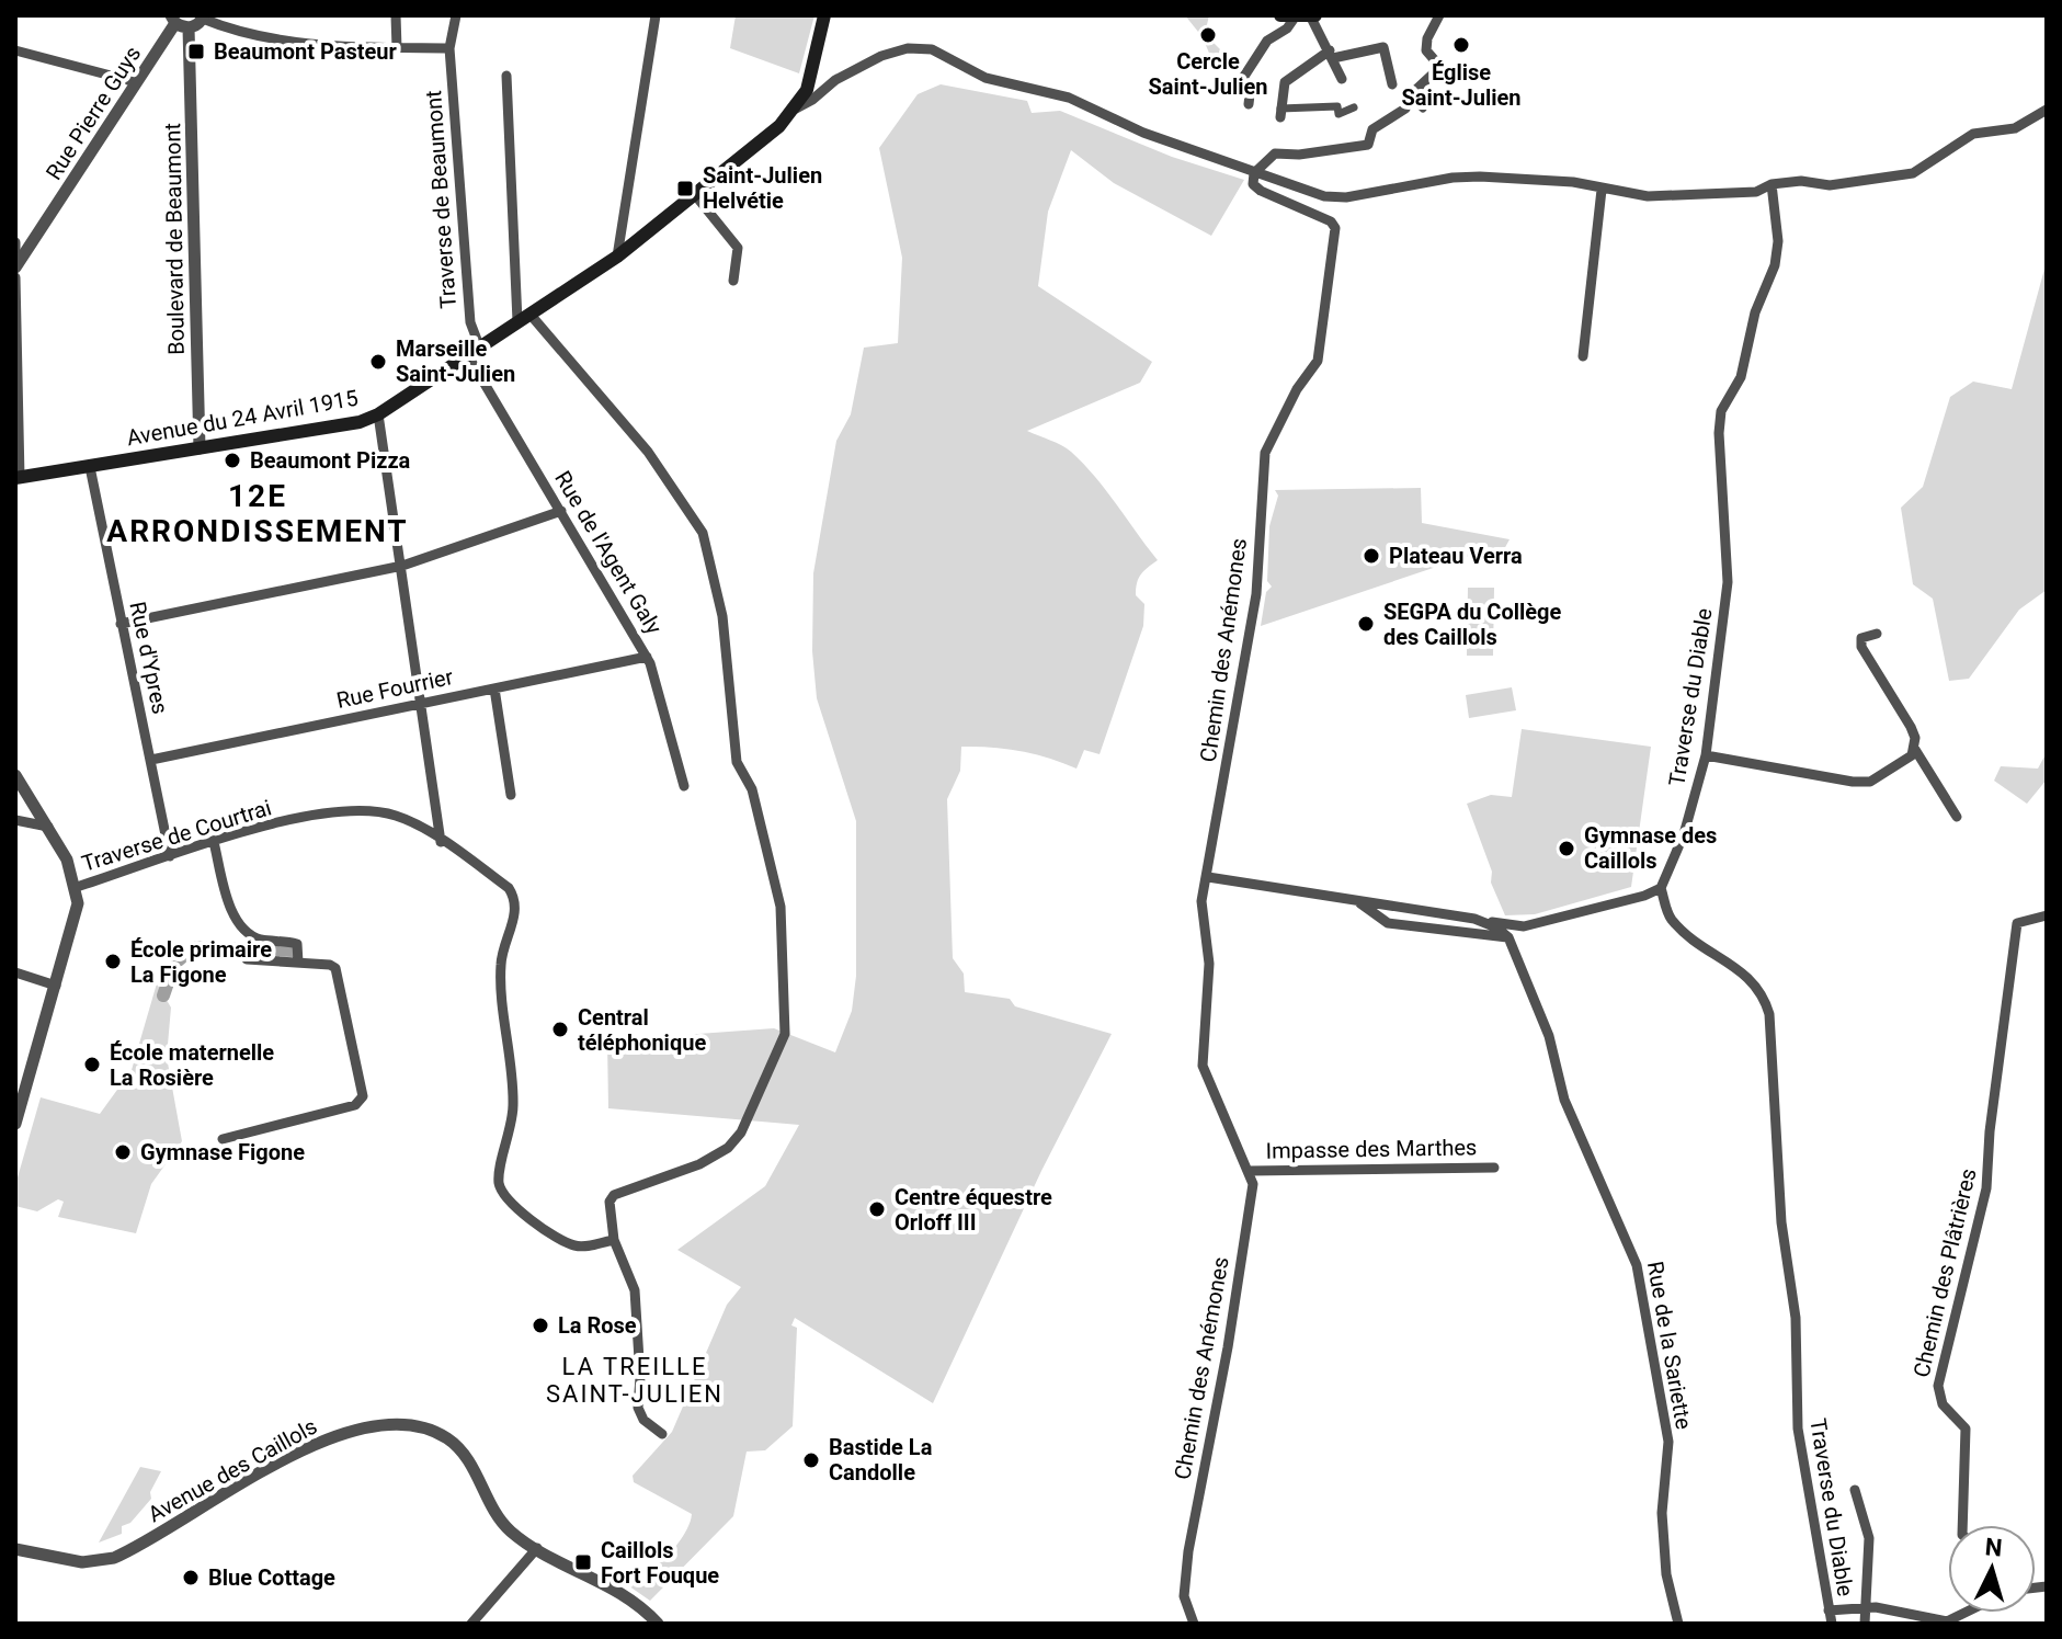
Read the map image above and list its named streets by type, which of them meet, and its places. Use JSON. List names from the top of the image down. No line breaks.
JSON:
{"streets":{"main road":["Avenue du 24 Avril 1915"],"street":["Rue Pierre Guys","Traverse de Beaumont","Boulevard de Beaumont","Rue de l'Agent Galy","Chemin des Anémones","Rue d'Ypres","Rue Fourrier","Traverse du Diable","Traverse de Courtrai","Impasse des Marthes","Chemin des Plâtrières","Rue de la Sariette","Avenue des Caillols"]},"crossings":[["Rue Pierre Guys","Boulevard de Beaumont"],["Traverse de Beaumont","Avenue du 24 Avril 1915"],["Traverse de Beaumont","Rue de l'Agent Galy"],["Boulevard de Beaumont","Avenue du 24 Avril 1915"],["Avenue du 24 Avril 1915","Rue de l'Agent Galy"],["Avenue du 24 Avril 1915","Chemin des Anémones"],["Avenue du 24 Avril 1915","Rue d'Ypres"],["Rue de l'Agent Galy","Rue Fourrier"],["Chemin des Anémones","Impasse des Marthes"],["Rue d'Ypres","Rue Fourrier"],["Rue d'Ypres","Traverse de Courtrai"]],"districts":["12E ARRONDISSEMENT","LA TREILLE SAINT-JULIEN"],"places":{"other":["Cercle Saint-Julien","Église Saint-Julien","Marseille Saint-Julien","Beaumont Pizza","Plateau Verra","SEGPA du Collège des Caillols","Gymnase des Caillols","École primaire La Figone","Central téléphonique","École maternelle La Rosière","Gymnase Figone","Centre équestre Orloff III","La Rose","Bastide La Candolle","Blue Cottage"],"transit":["Beaumont Pasteur","Saint-Julien Helvétie","Caillols Fort Fouque"]},"north":"top"}
